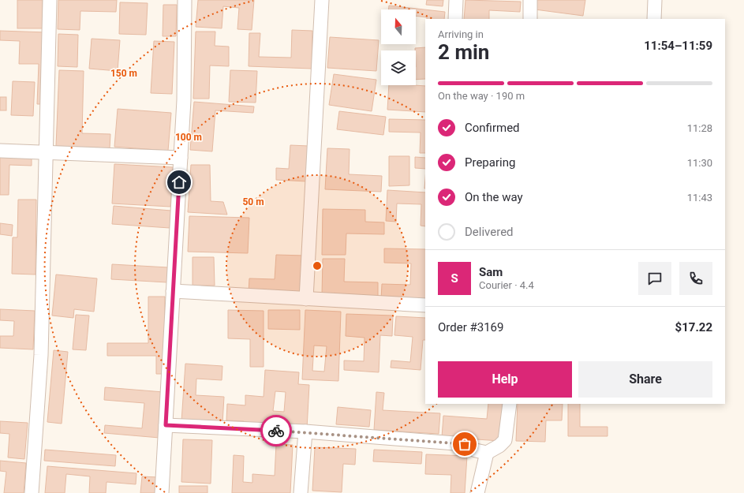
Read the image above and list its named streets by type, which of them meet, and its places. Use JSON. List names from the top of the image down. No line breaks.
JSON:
{"north":"top","page":{"heading":["2 min","Arriving in","11:54–11:59"],"panel":["Sam","Courier · 4.4","Order #3169","$17.22"],"bar":"On the way · 190 m","list":[["Confirmed","11:28"],["Preparing","11:30"],["On the way","11:43"],"Delivered"],"round":"S","buttons":["Help","Share"]},"rings":["150 m","100 m","50 m"]}
